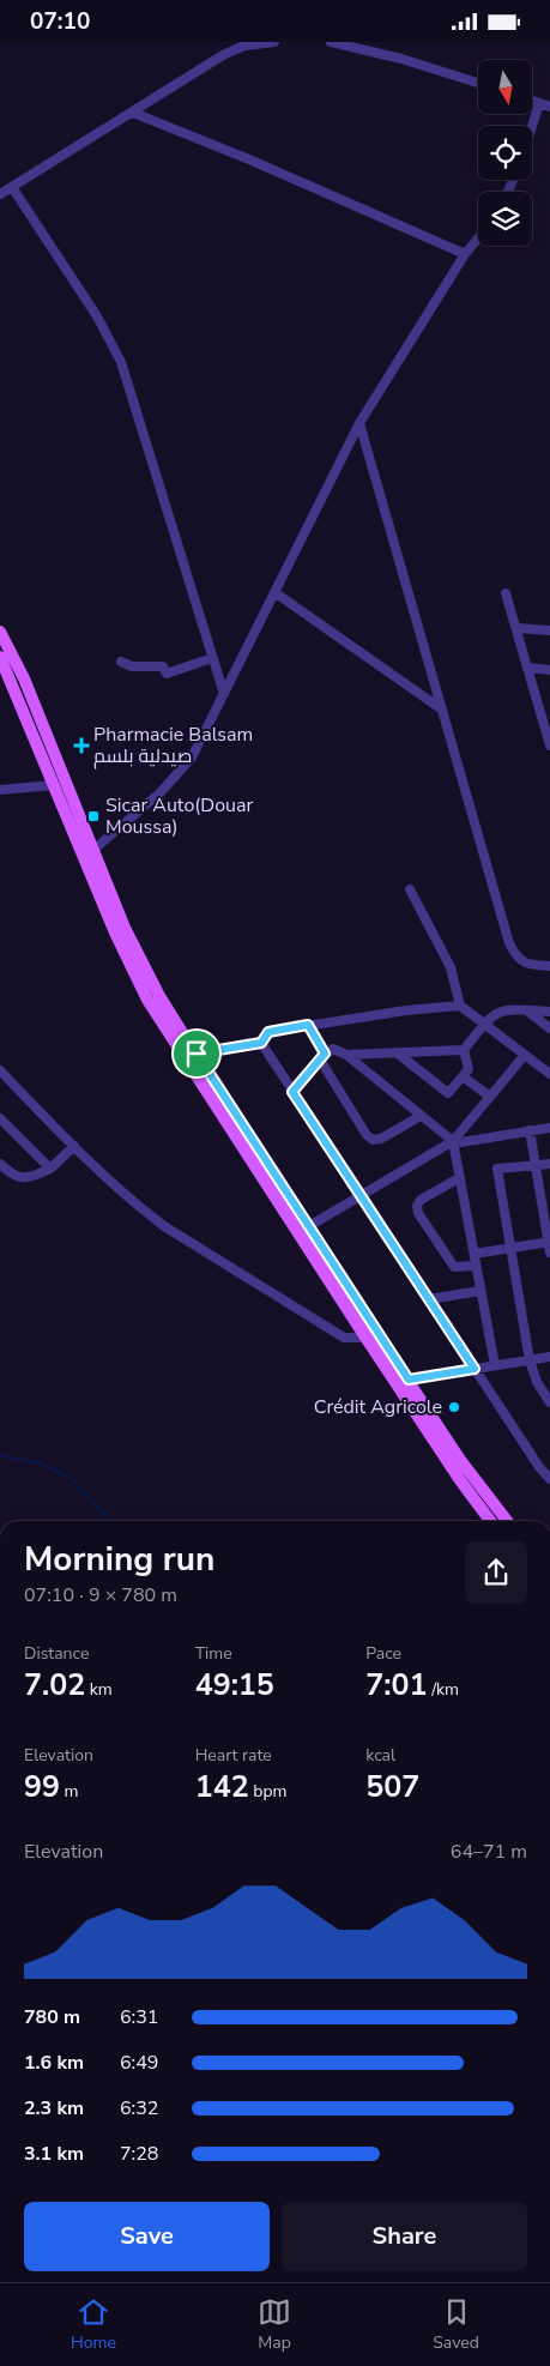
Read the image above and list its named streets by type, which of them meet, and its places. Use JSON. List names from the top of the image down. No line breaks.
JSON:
{"places":{"health":["Pharmacie Balsam صيدلية بلسم"],"transit":["Sicar Auto(Douar Moussa)"],"other":["Crédit Agricole"]},"north":"bottom","page":{"status":"07:10","heading":["Morning run","07:10 · 9 × 780 m"],"stats":[["Distance","7.02 km"],["Time","49:15"],["Pace","7:01 /km"],["Elevation","99 m"],["Heart rate","142 bpm"],["kcal","507"]],"chart":["Elevation","64–71 m"],"list":[{"name":"780 m","note":"6:31"},{"name":"1.6 km","note":"6:49"},{"name":"2.3 km","note":"6:32"},{"name":"3.1 km","note":"7:28"}],"buttons":["Save","Share"],"tabs":["Home","Map","Saved"]}}
